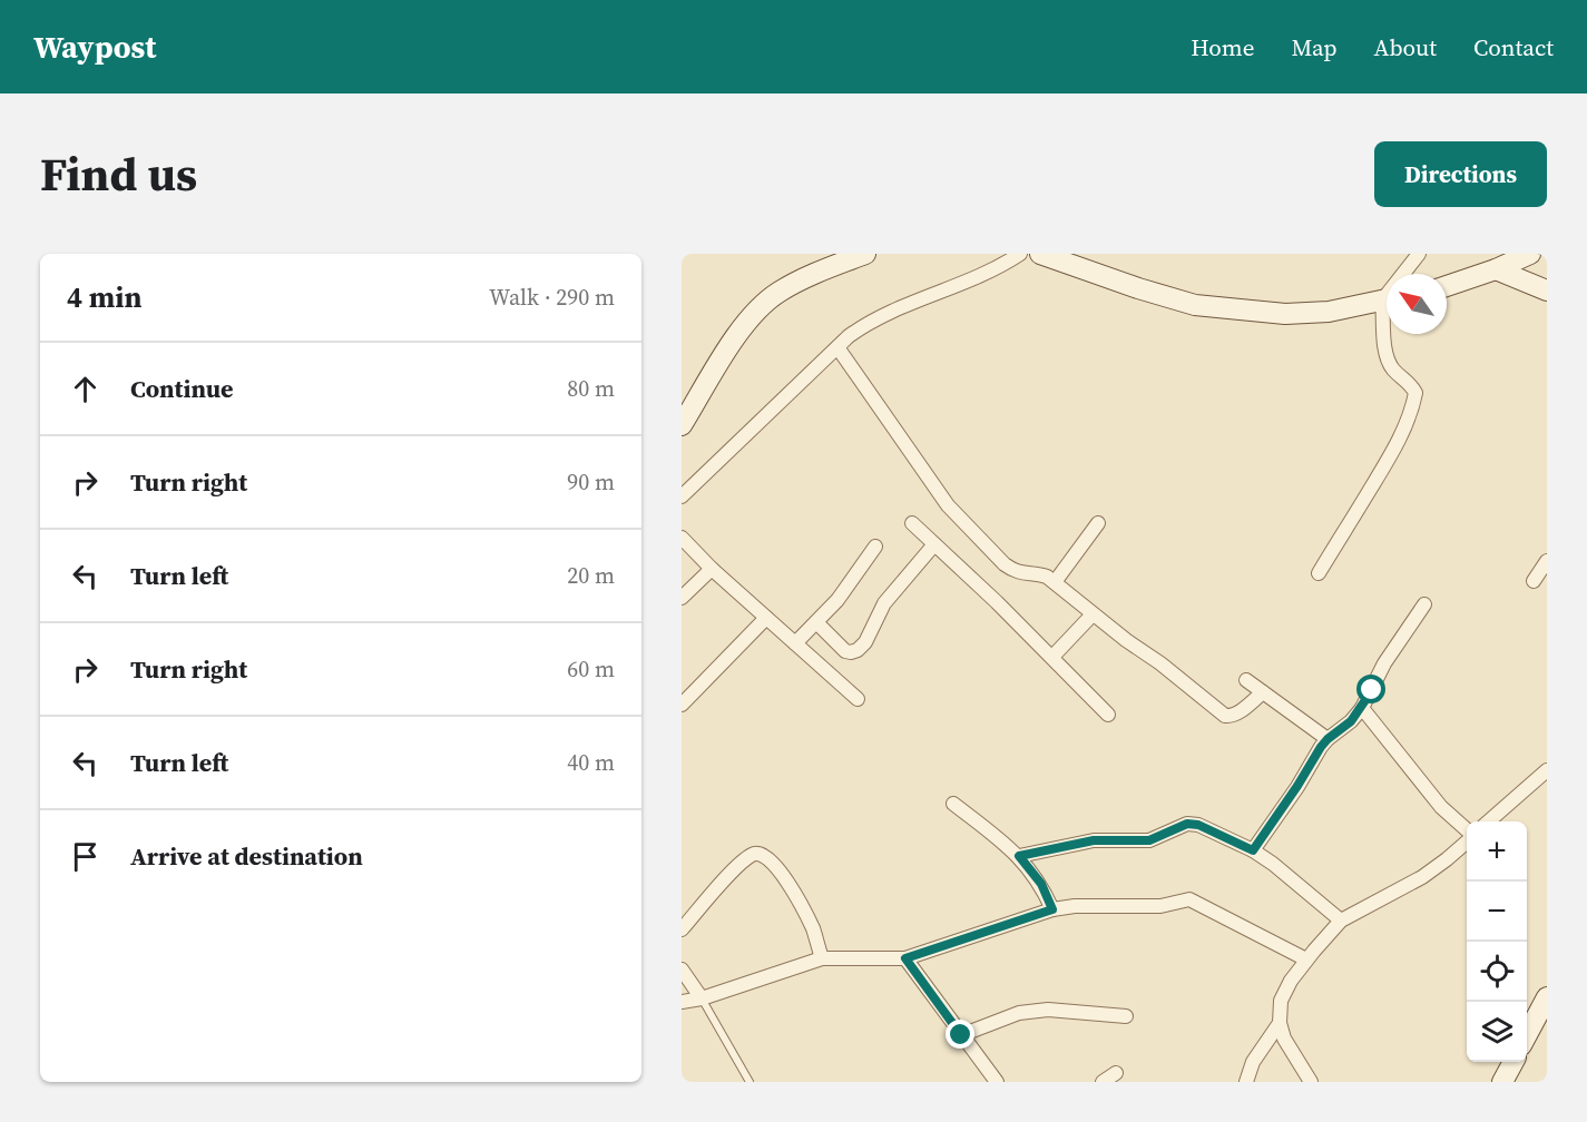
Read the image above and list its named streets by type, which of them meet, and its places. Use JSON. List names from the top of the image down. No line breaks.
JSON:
{"north":"top left","page":{"header":"Waypost","nav":["Home","Map","About","Contact"],"title":"Find us","buttons":"Directions","heading":["4 min","Walk · 290 m"],"list":[["Continue","80 m"],["Turn right","90 m"],["Turn left","20 m"],["Turn right","60 m"],["Turn left","40 m"],"Arrive at destination"],"map_buttons":["+","−"]}}
